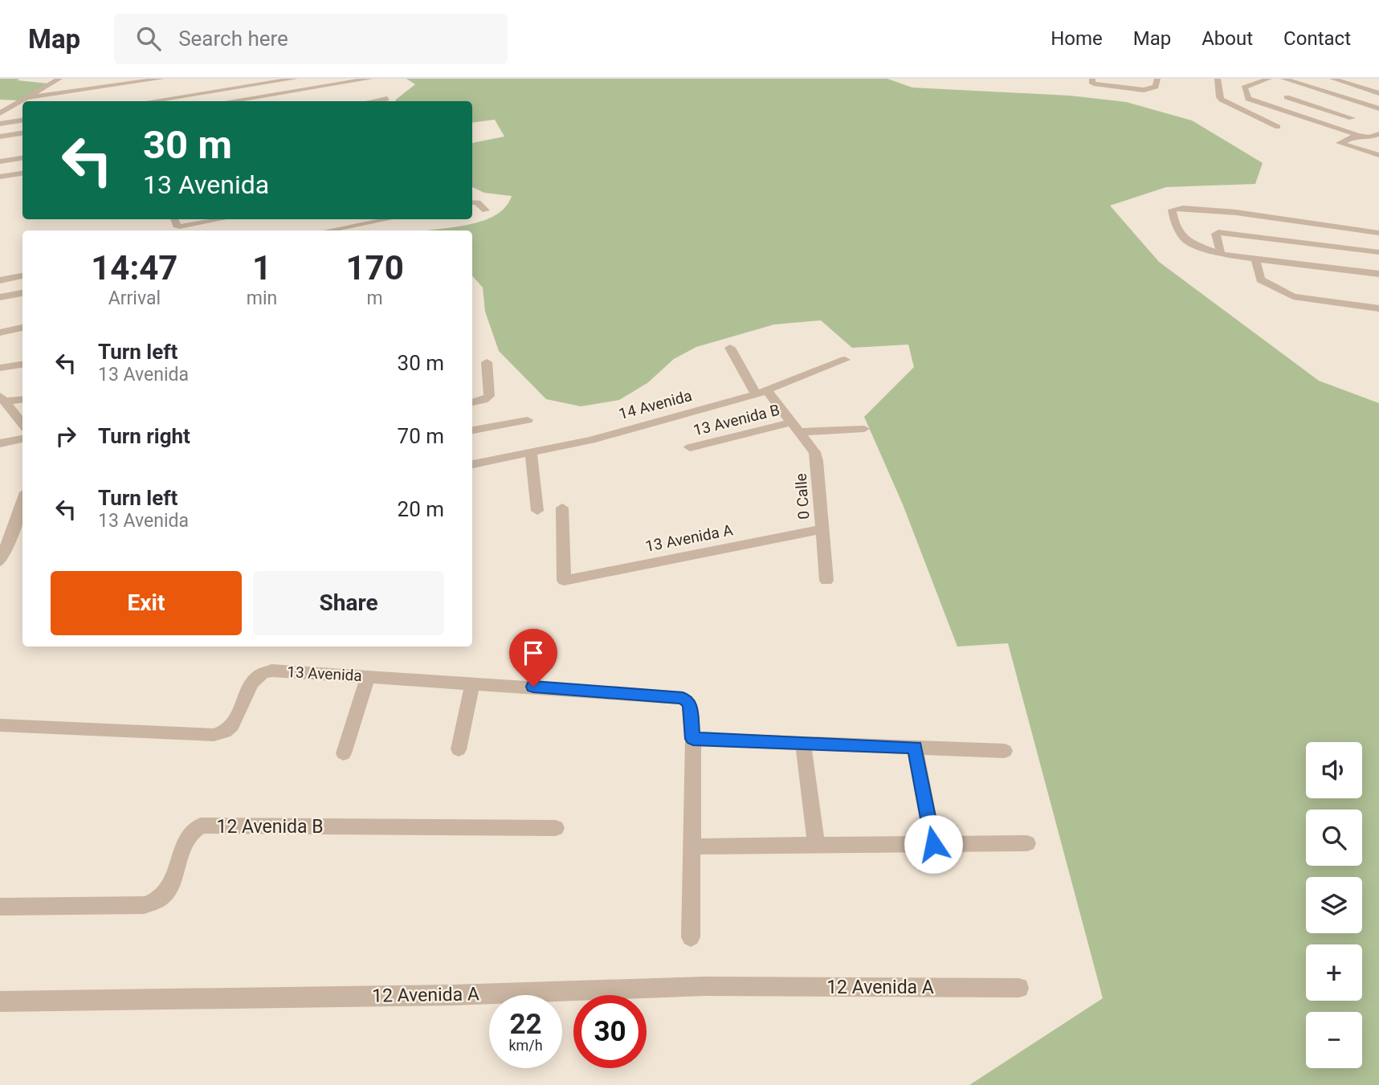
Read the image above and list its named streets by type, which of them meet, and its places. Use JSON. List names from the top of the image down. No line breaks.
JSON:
{"streets":{"street":["14 Avenida","13 Avenida B","0 Calle","13 Avenida A","13 Avenida","12 Avenida B","12 Avenida A"]},"crossings":[["14 Avenida","0 Calle"],["13 Avenida B","0 Calle"],["0 Calle","13 Avenida A"]],"page":{"header":"Map","search":"Search here","nav":["Home","Map","About","Contact"],"turn":["30 m","13 Avenida"],"eta":["14:47","Arrival","1","min","170","m"],"list":[{"name":"Turn left","note":"13 Avenida","value":"30 m"},{"name":"Turn right","value":"70 m"},{"name":"Turn left","note":"13 Avenida","value":"20 m"}],"buttons":["Exit","Share"],"map_buttons":["+","−"],"speed":"22 km/h","limit":"30"}}
